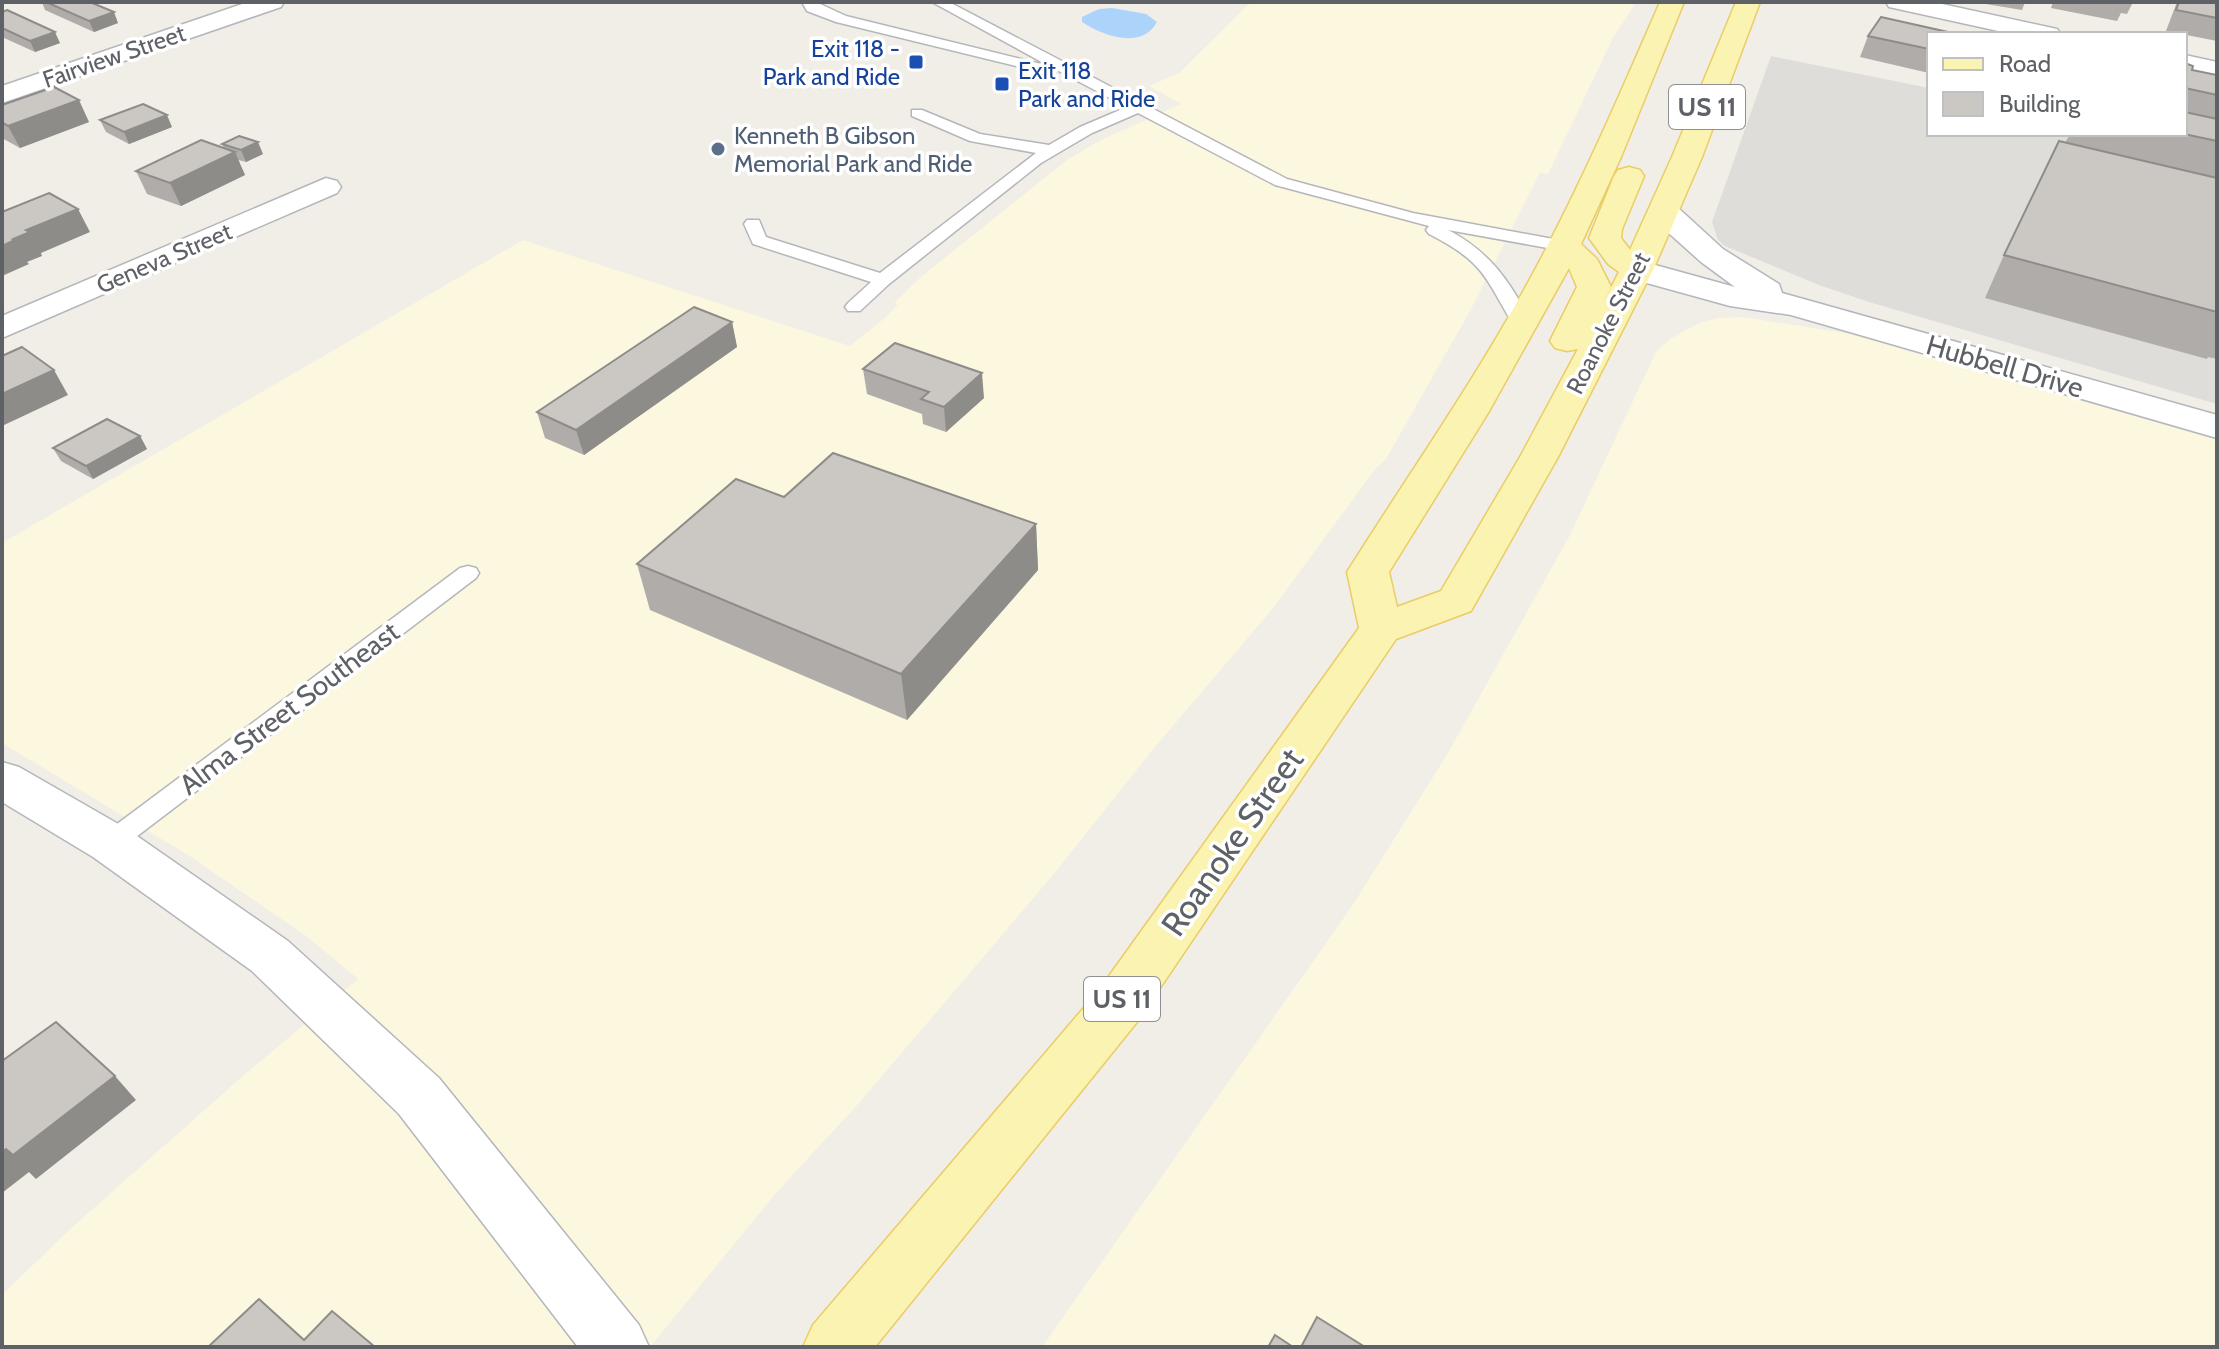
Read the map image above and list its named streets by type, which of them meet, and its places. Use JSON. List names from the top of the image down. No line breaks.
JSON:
{"streets":{"main road":["US 11","Roanoke Street"],"street":["Fairview Street","Geneva Street","Hubbell Drive"],"lane":["Alma Street Southeast"]},"crossings":[["US 11","Roanoke Street"],["Roanoke Street","Hubbell Drive"]],"places":{"transit":["Exit 118 - Park and Ride","Exit 118 Park and Ride"],"other":["Kenneth B Gibson Memorial Park and Ride"]},"legend":["Road","Building"]}
